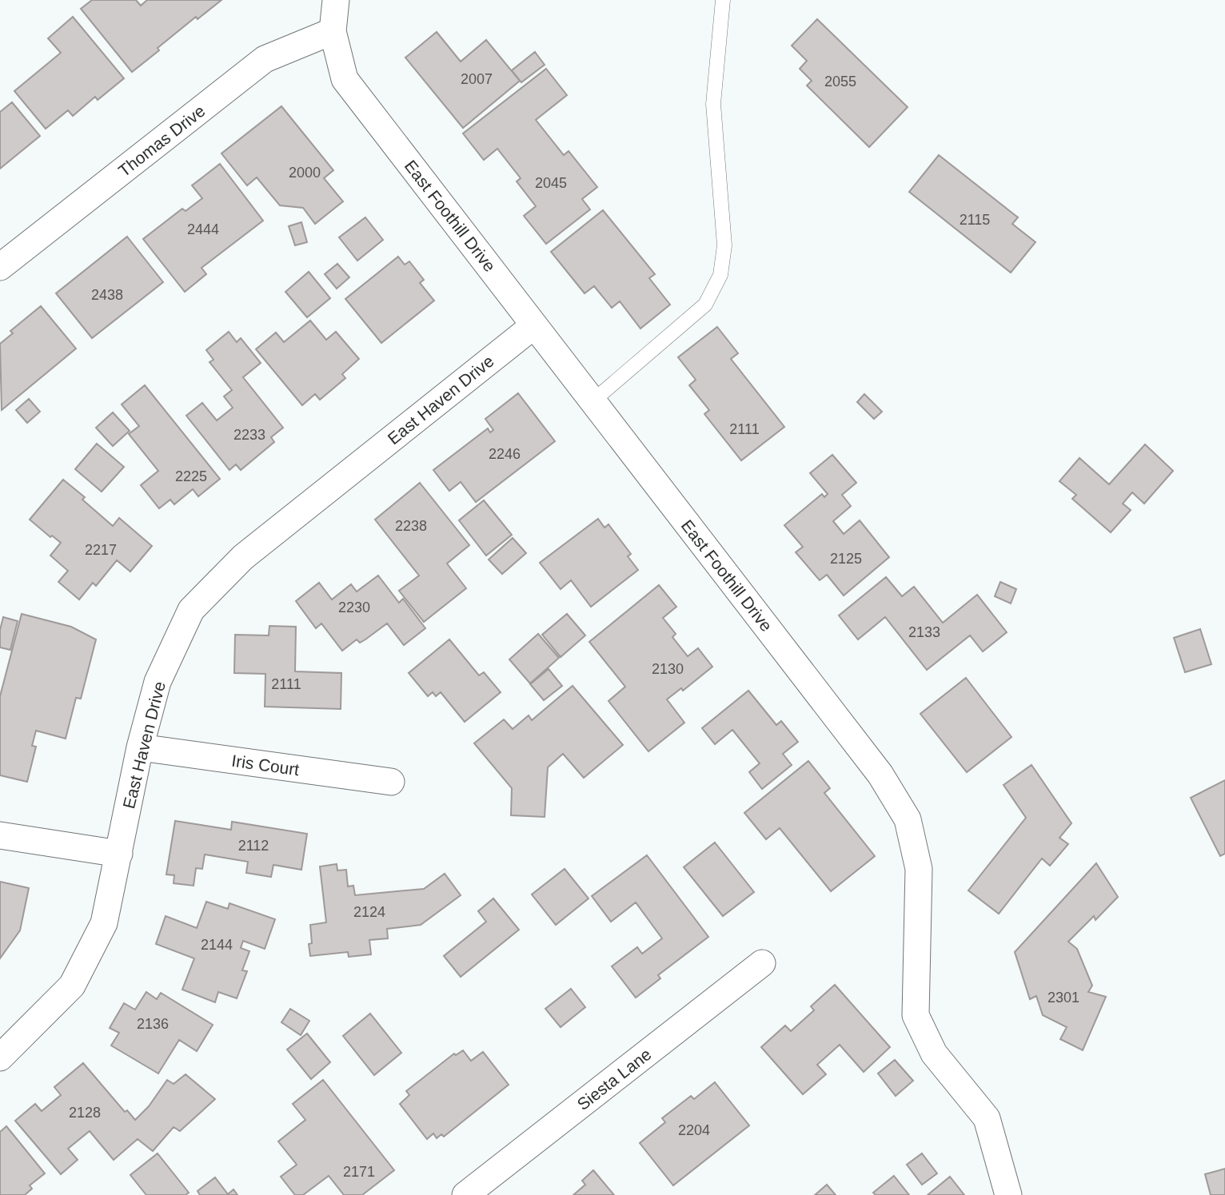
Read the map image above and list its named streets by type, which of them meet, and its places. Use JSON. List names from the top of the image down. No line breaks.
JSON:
{"streets":{"street":["Thomas Drive","East Foothill Drive","East Haven Drive","Iris Court","Siesta Lane"]},"crossings":[["Thomas Drive","East Foothill Drive"],["East Foothill Drive","East Haven Drive"],["East Haven Drive","Iris Court"]],"house_numbers":["2007","2055","2000","2045","2115","2444","2438","2111","2233","2246","2225","2238","2217","2125","2230","2133","2130","2111","2112","2124","2144","2301","2136","2128","2204","2171"]}
